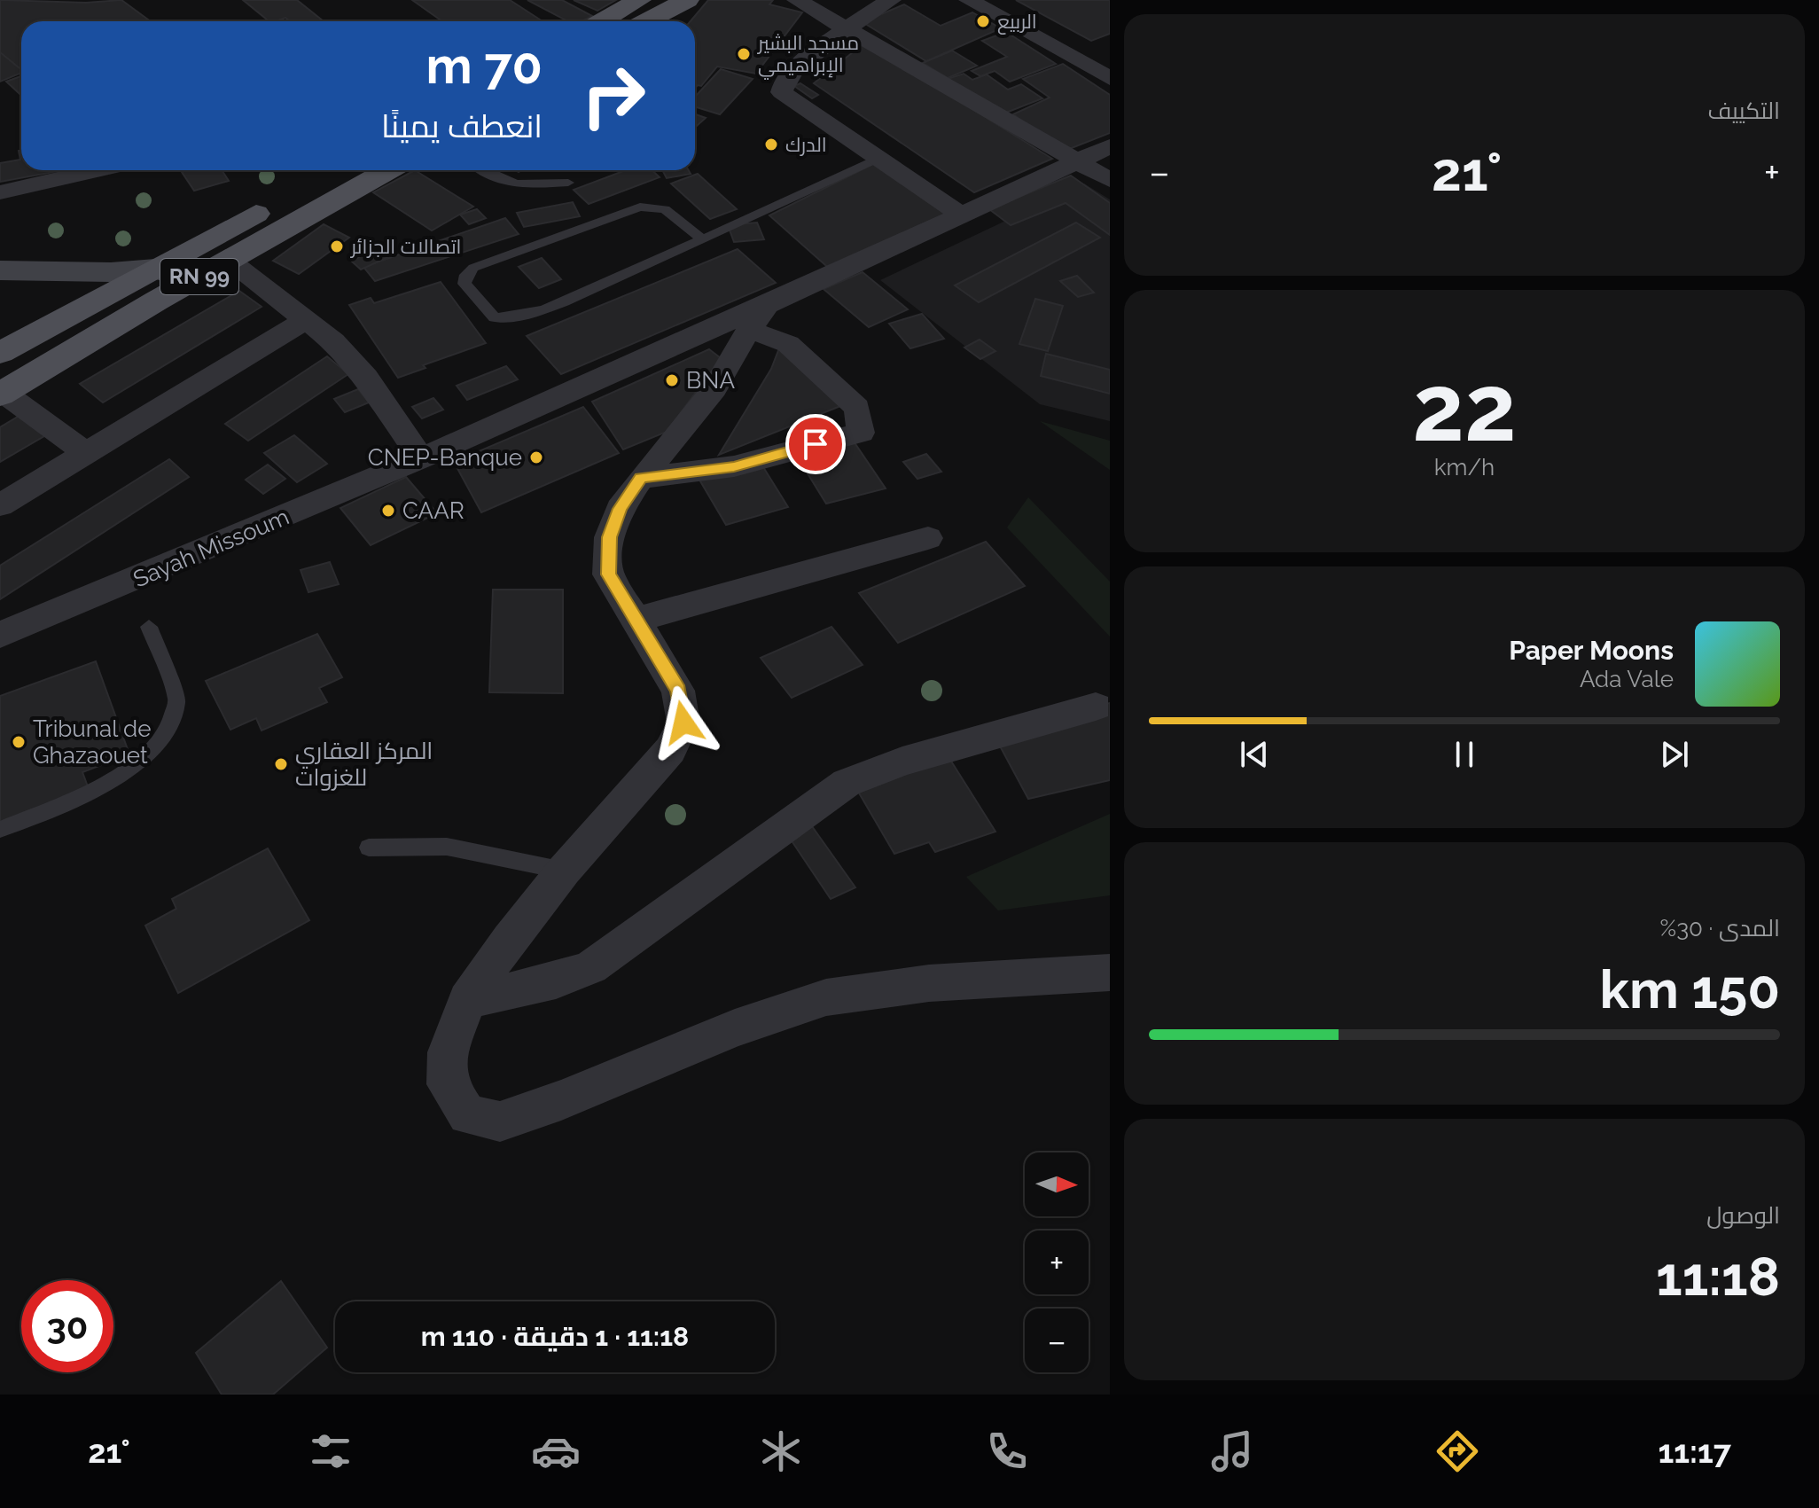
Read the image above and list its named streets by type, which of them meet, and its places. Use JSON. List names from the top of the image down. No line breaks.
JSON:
{"streets":{"main road":["RN 99"],"street":["Sayah Missoum"]},"places":["الربيع","مسجد البشير الإبراهيمي","الدرك","اتصالات الجزائر","BNA","CNEP-Banque","CAAR","Tribunal de Ghazaouet","المركز العقاري للغزوات"],"north":"right","page":{"tile":["التكييف",["22","km/h"],["المدى · 30%","150 km"],["الوصول","11:18"]],"turn":["70 m","انعطف يمينًا"],"heat":["−","21°","+"],"song":["Paper Moons","Ada Vale"],"map_buttons":["+","−"],"limit":"30","trip":"11:18 · 1 دقيقة · 110 m","tabs":["11:17","21°"]}}
